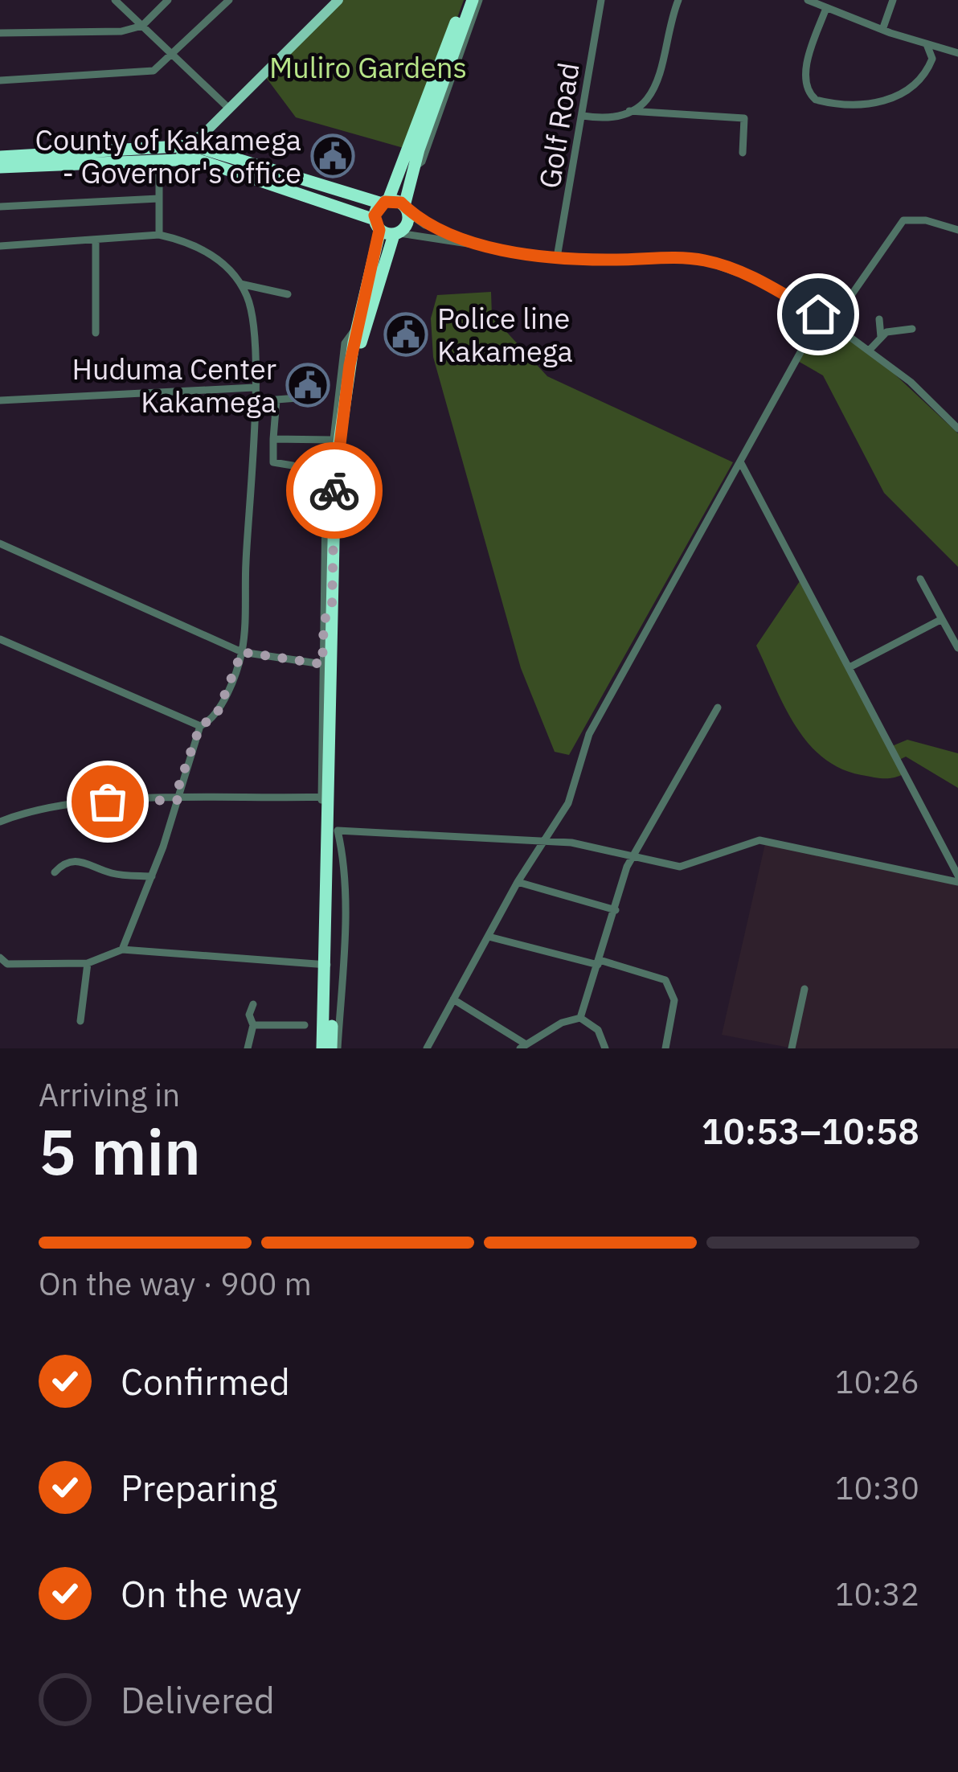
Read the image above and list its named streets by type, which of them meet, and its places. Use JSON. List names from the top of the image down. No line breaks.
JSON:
{"streets":{"street":["Golf Road"]},"parks":["Muliro Gardens"],"places":{"public building":["County of Kakamega - Governor's office","Police line Kakamega","Huduma Center Kakamega"]},"page":{"heading":["5 min","Arriving in","10:53–10:58"],"bar":"On the way · 900 m","list":[["Confirmed","10:26"],["Preparing","10:30"],["On the way","10:32"],"Delivered"]}}
